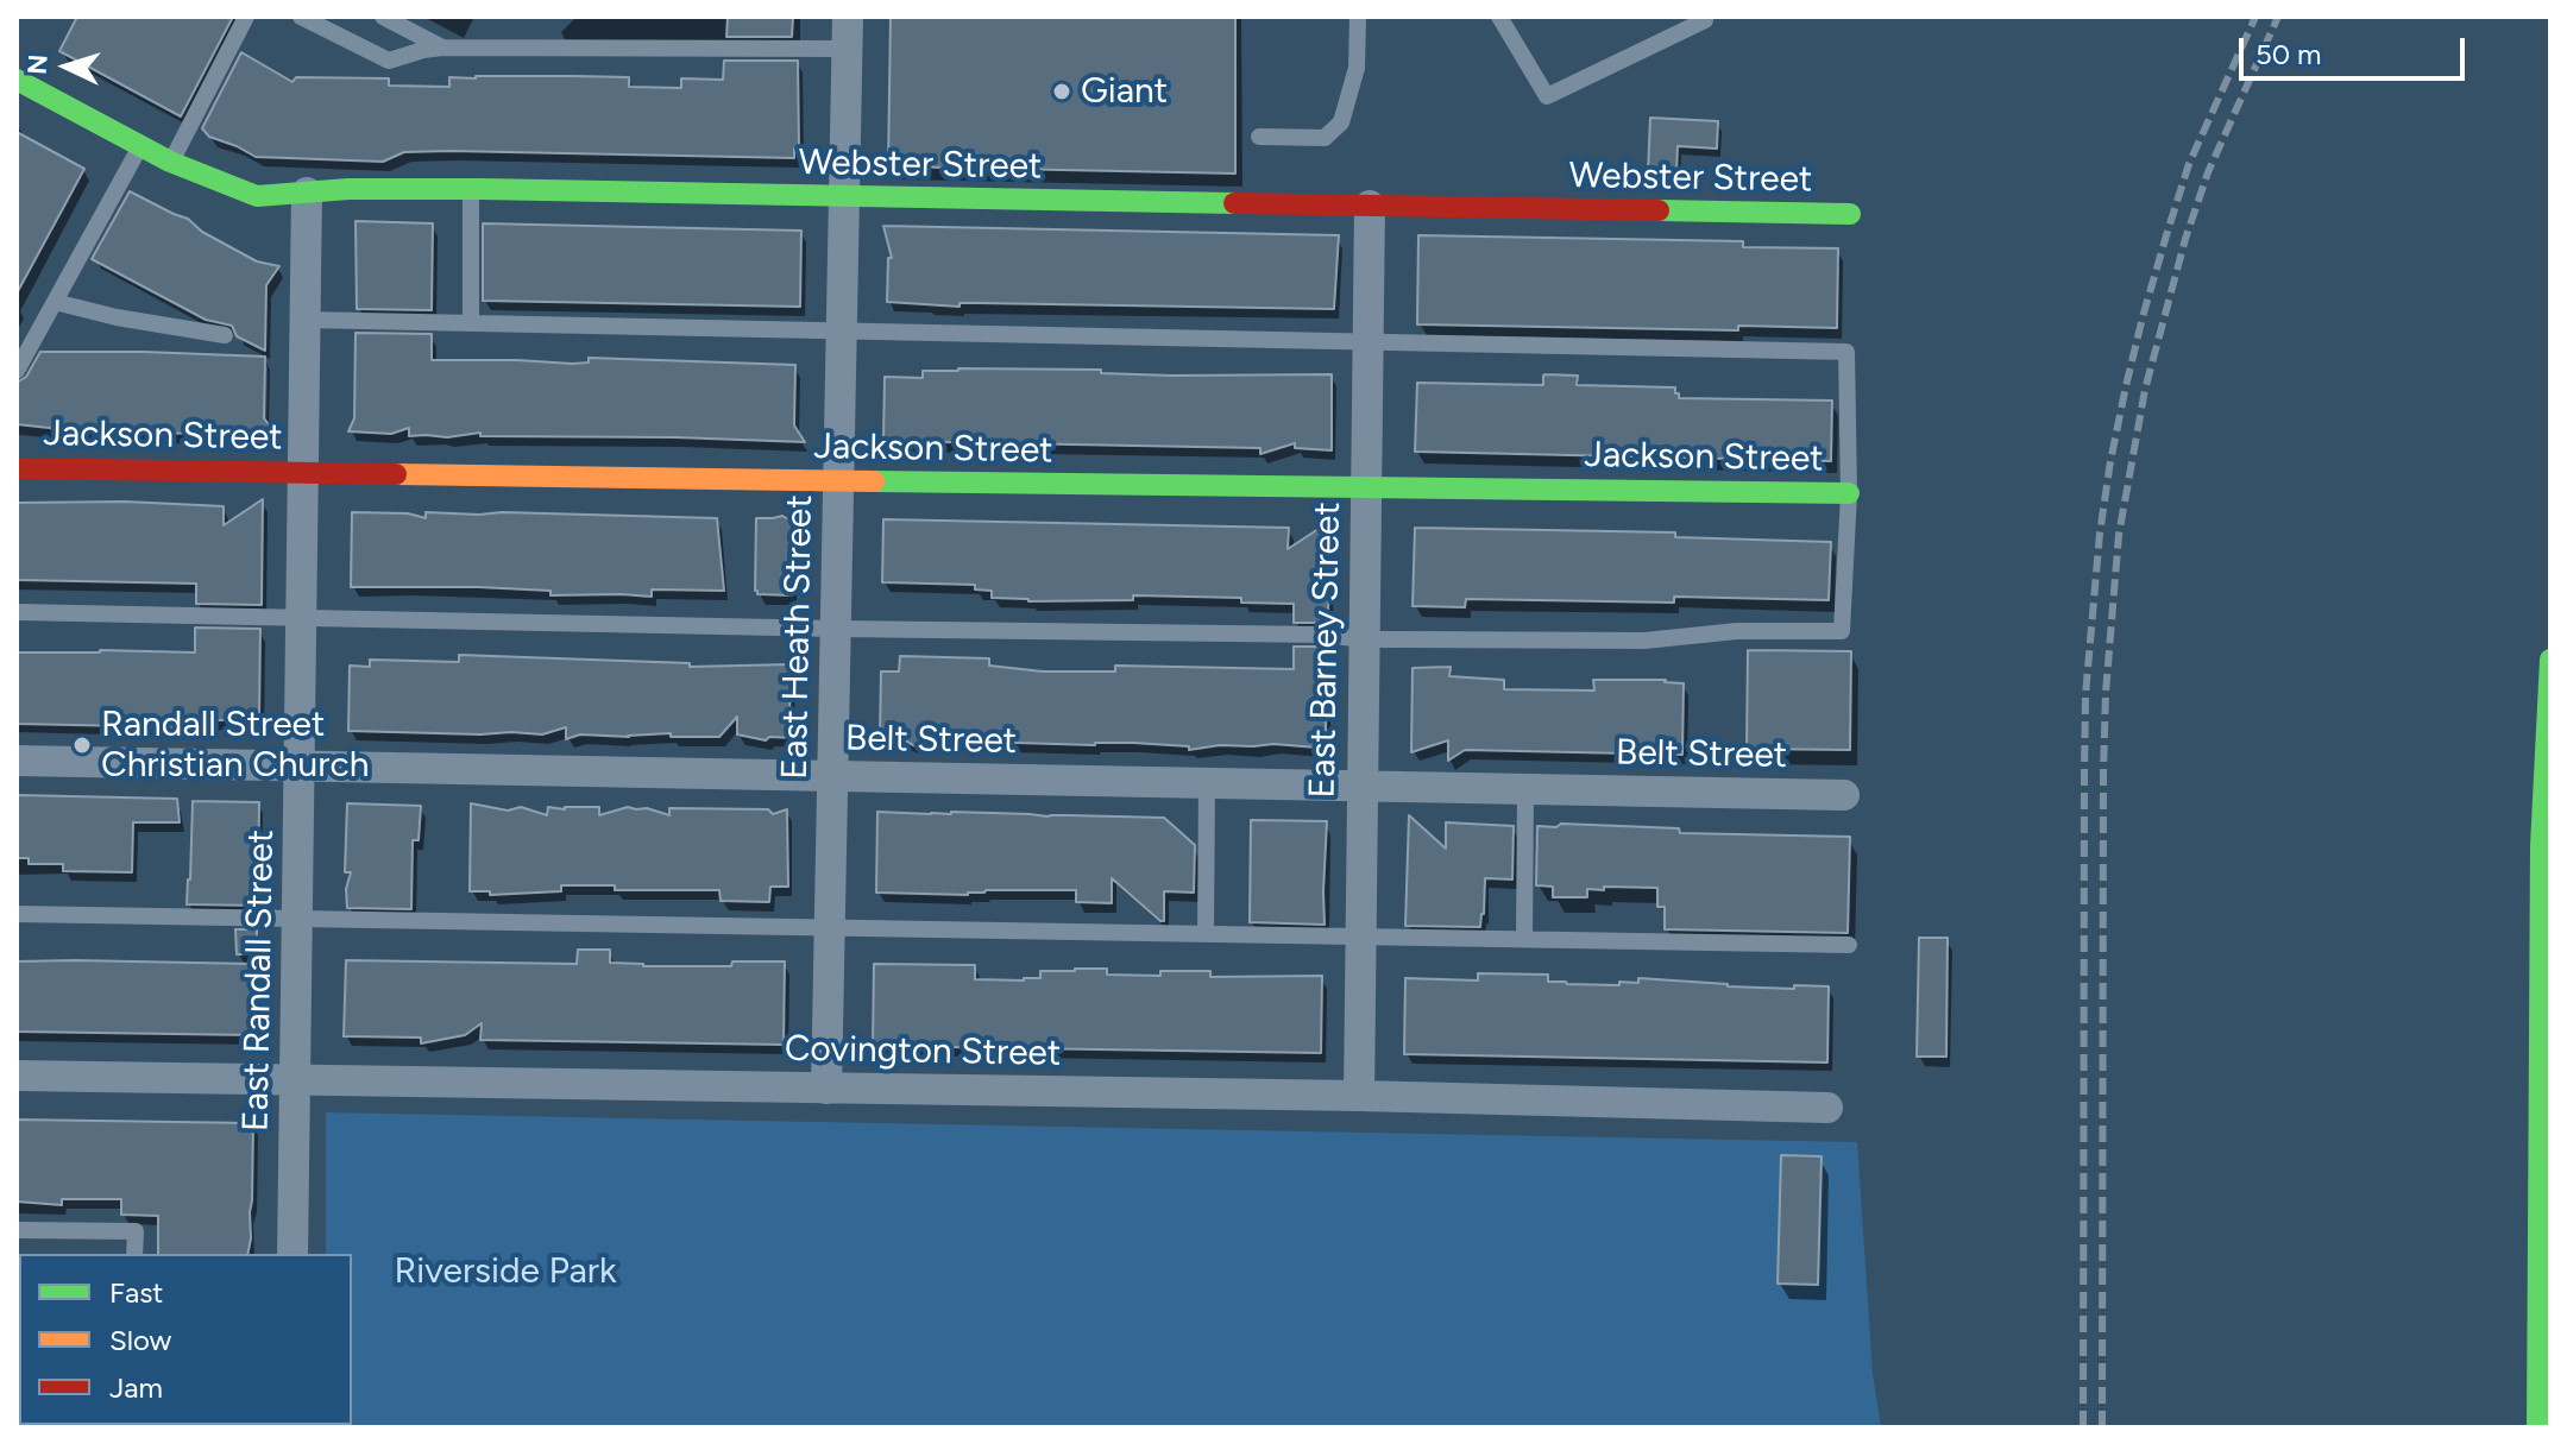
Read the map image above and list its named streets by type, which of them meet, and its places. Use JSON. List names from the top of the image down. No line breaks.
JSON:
{"streets":{"main road":["Webster Street","Jackson Street"],"street":["East Heath Street","East Barney Street","Belt Street","East Randall Street","Covington Street"]},"crossings":[["Webster Street","East Heath Street"],["Webster Street","East Barney Street"],["Webster Street","East Randall Street"],["Jackson Street","East Heath Street"],["Jackson Street","East Barney Street"],["Jackson Street","East Randall Street"],["East Heath Street","Belt Street"],["East Heath Street","Covington Street"],["East Barney Street","Belt Street"],["East Barney Street","Covington Street"],["Belt Street","East Randall Street"],["East Randall Street","Covington Street"]],"parks":["Riverside Park"],"places":["Giant","Randall Street Christian Church"],"legend":["Fast","Slow","Jam"],"scale_bar":"50 m","north":"left"}
